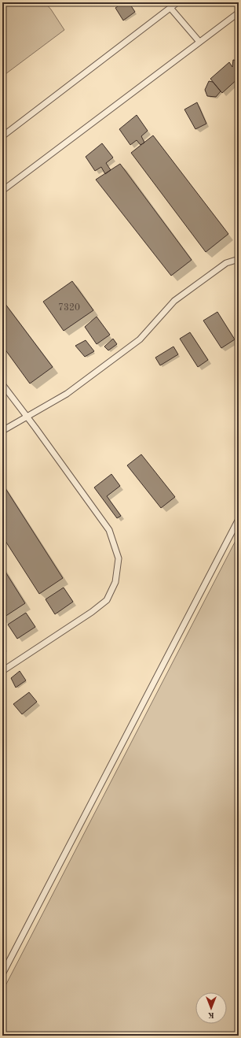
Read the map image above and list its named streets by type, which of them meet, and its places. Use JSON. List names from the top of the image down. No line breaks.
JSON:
{"house_numbers":["7320"],"north":"bottom"}
